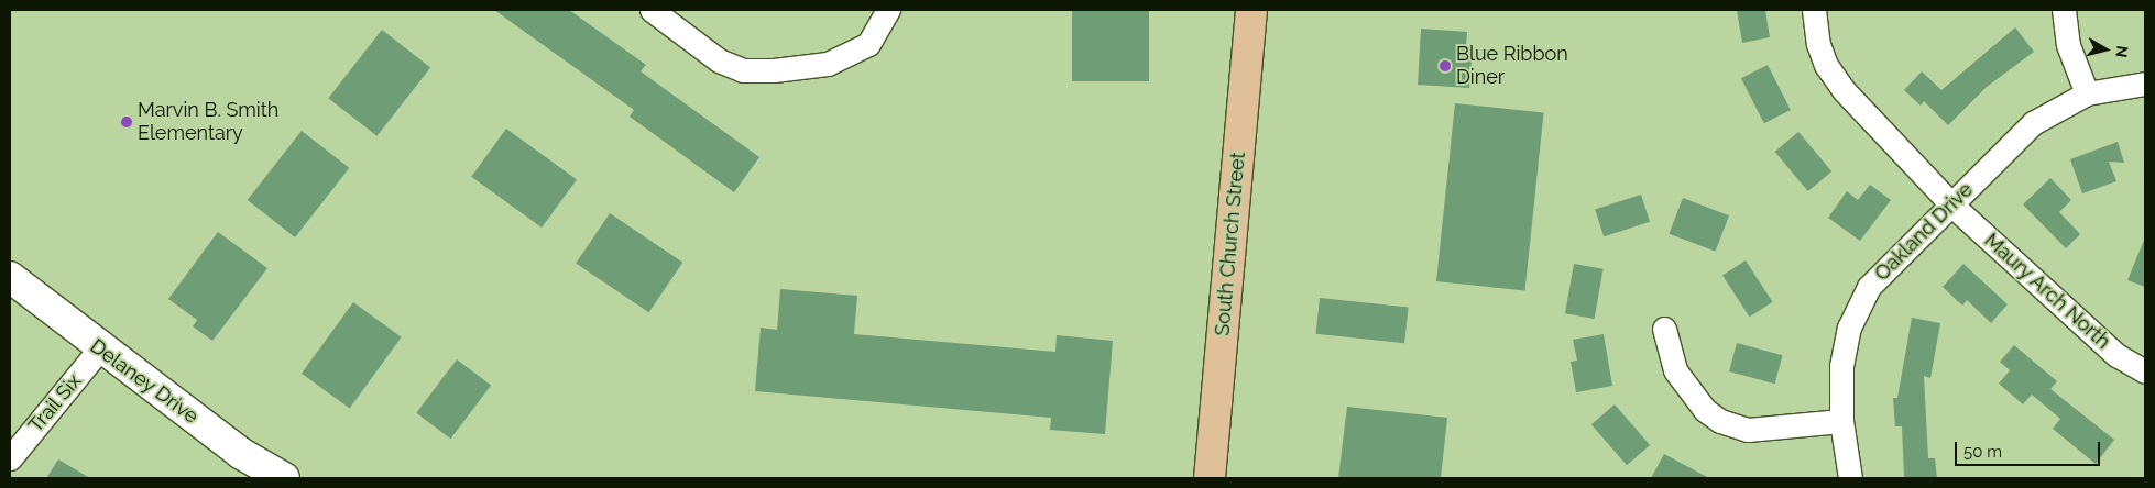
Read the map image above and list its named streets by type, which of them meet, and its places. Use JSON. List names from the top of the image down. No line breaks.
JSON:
{"streets":{"main road":["South Church Street"],"street":["Oakland Drive","Maury Arch North","Delaney Drive","Trail Six"]},"crossings":[["Oakland Drive","Maury Arch North"],["Delaney Drive","Trail Six"]],"places":["Blue Ribbon Diner","Marvin B. Smith Elementary"],"scale_bar":"50 m","north":"right"}
